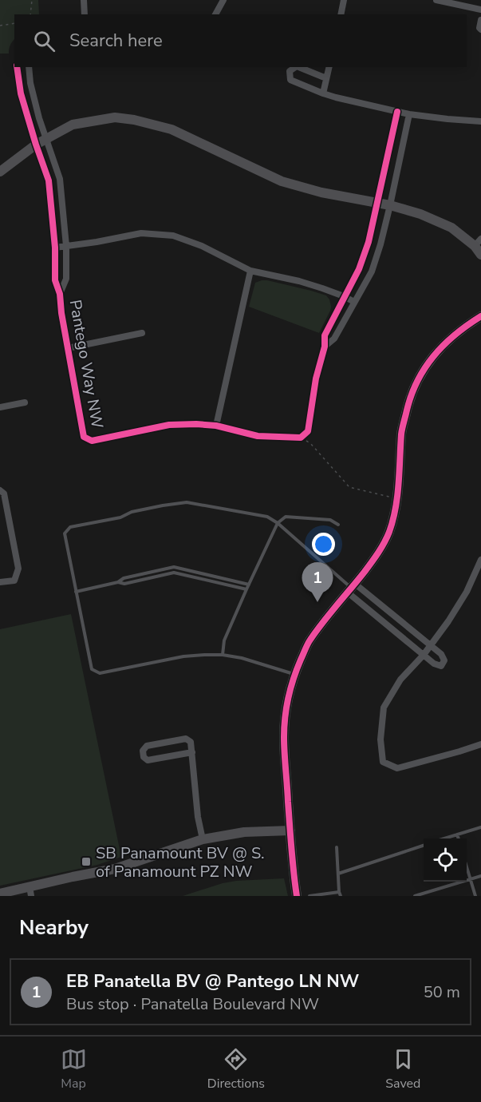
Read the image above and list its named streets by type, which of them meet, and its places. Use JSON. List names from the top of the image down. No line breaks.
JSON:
{"streets":{"street":["Pantego Way NW"]},"places":{"transit":["SB Panamount BV @ S. of Panamount PZ NW"]},"page":{"search":"Search here","pins":"1","heading":"Nearby","list":[{"mark":"1","name":"EB Panatella BV @ Pantego LN NW","note":"Bus stop · Panatella Boulevard NW","value":"50 m"}],"nav":["Map","Directions","Saved"]}}
